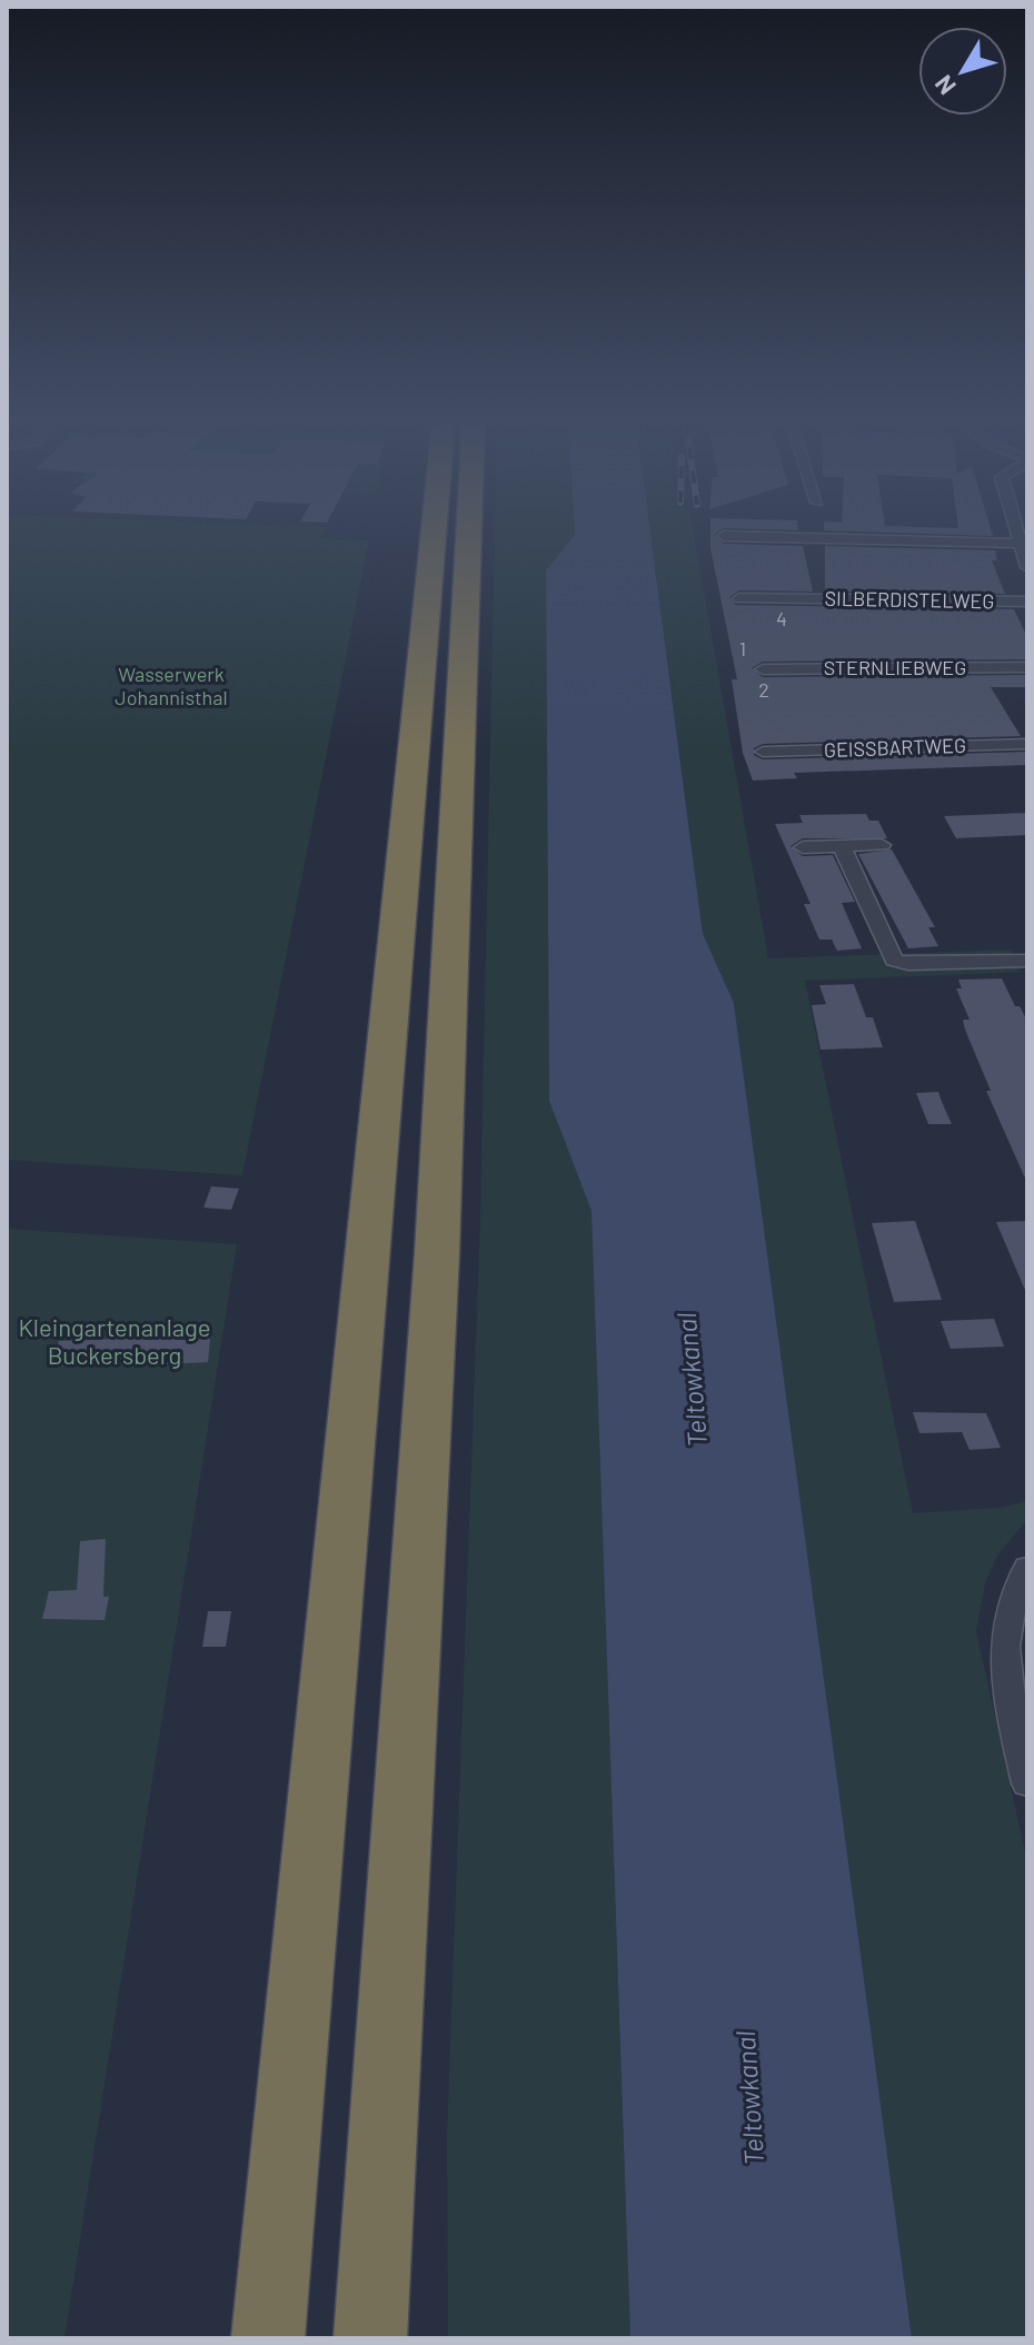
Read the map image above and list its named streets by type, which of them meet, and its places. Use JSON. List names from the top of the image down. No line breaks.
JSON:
{"streets":{"street":["SILBERDISTELWEG","STERNLIEBWEG","GEISSBARTWEG"]},"water":["Teltowkanal"],"parks":["Wasserwerk Johannisthal","Kleingartenanlage Buckersberg"],"house_numbers":["4","1","2"],"north":"bottom left"}
